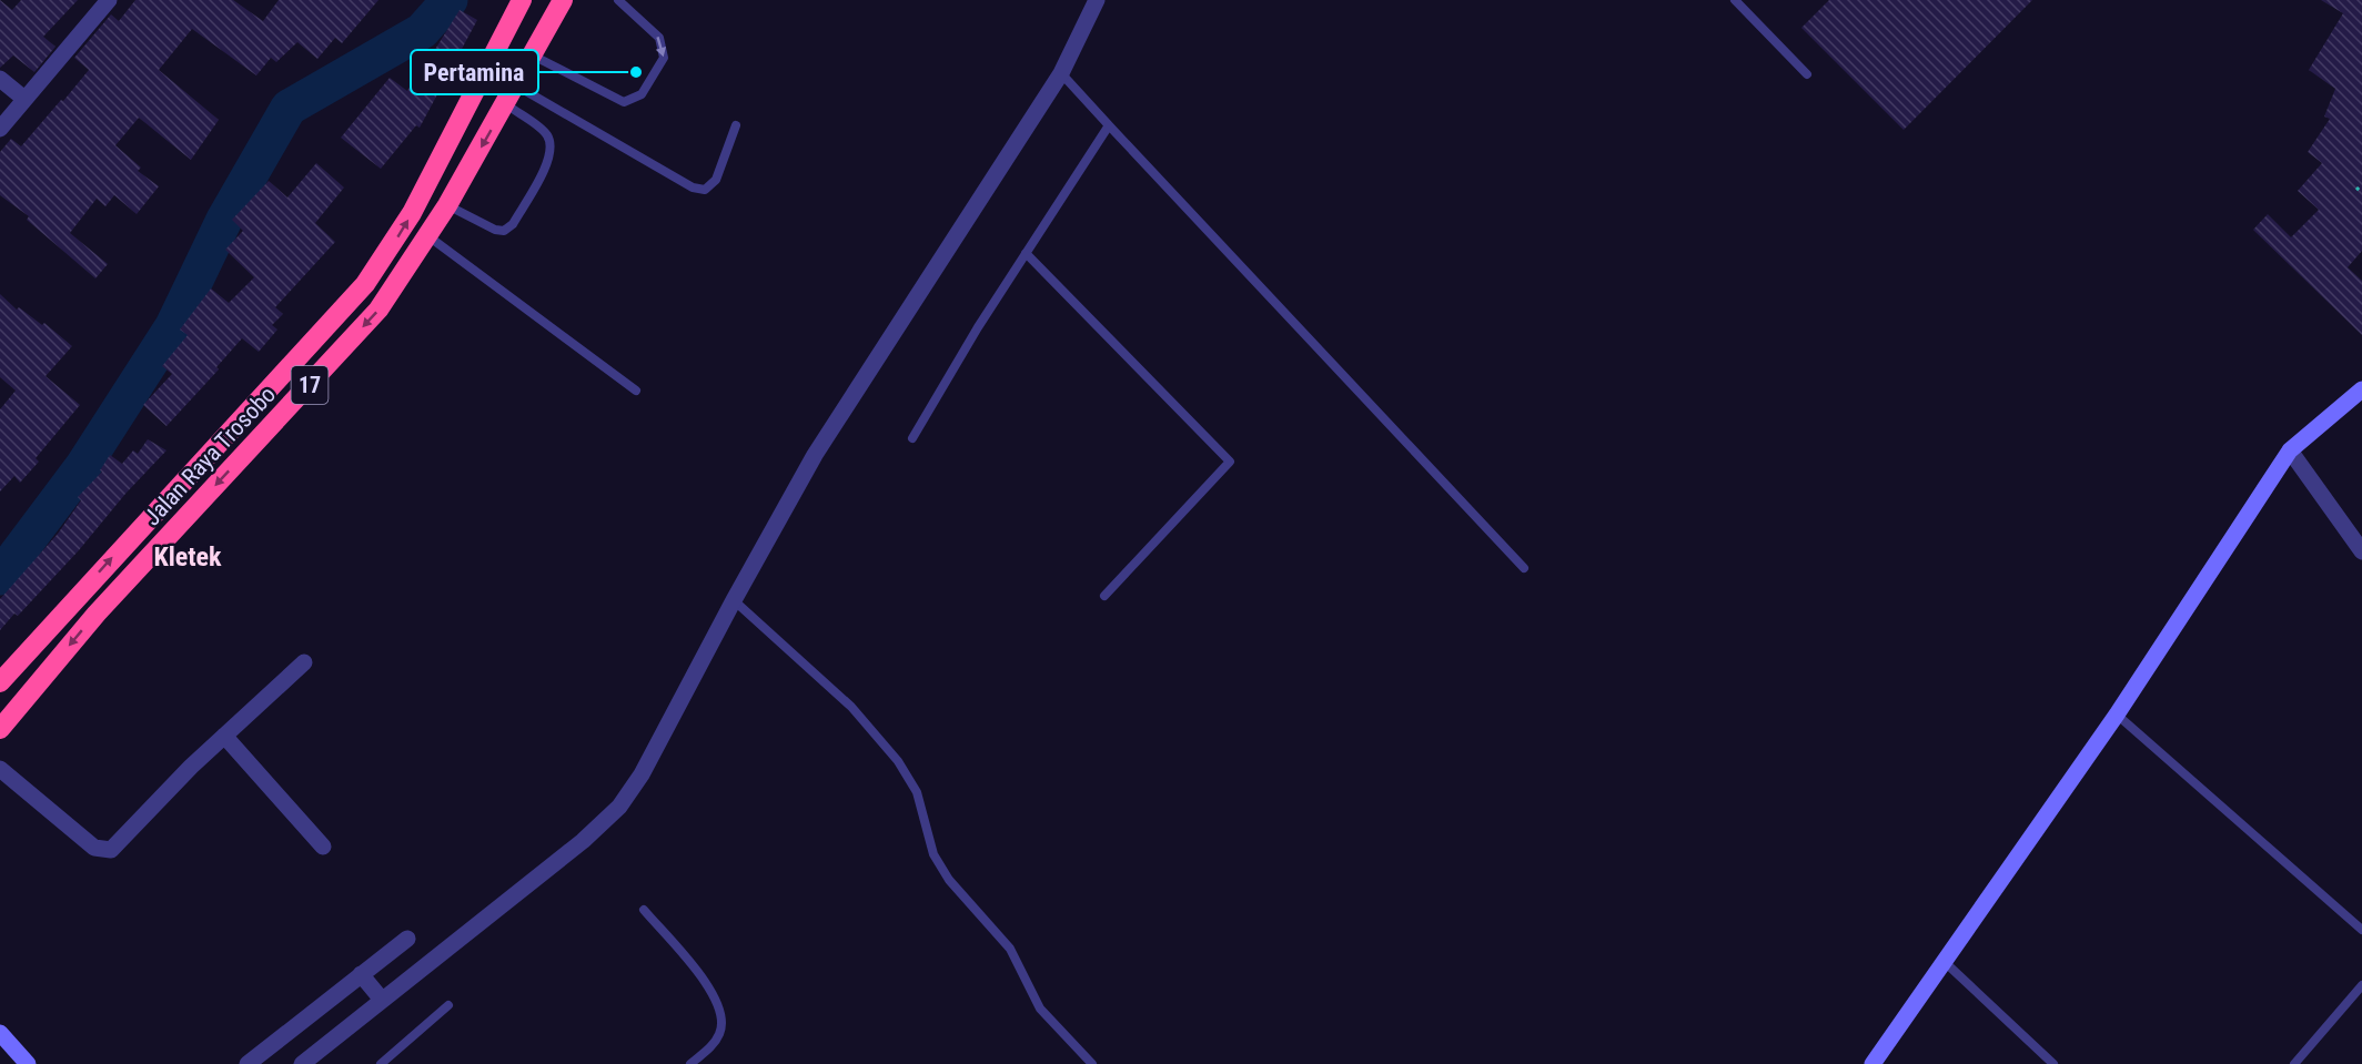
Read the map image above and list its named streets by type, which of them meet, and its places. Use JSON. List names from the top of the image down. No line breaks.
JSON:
{"streets":{"highway":["17","Jalan Raya Trosobo"]},"districts":["Kletek"],"places":["Pertamina"]}
